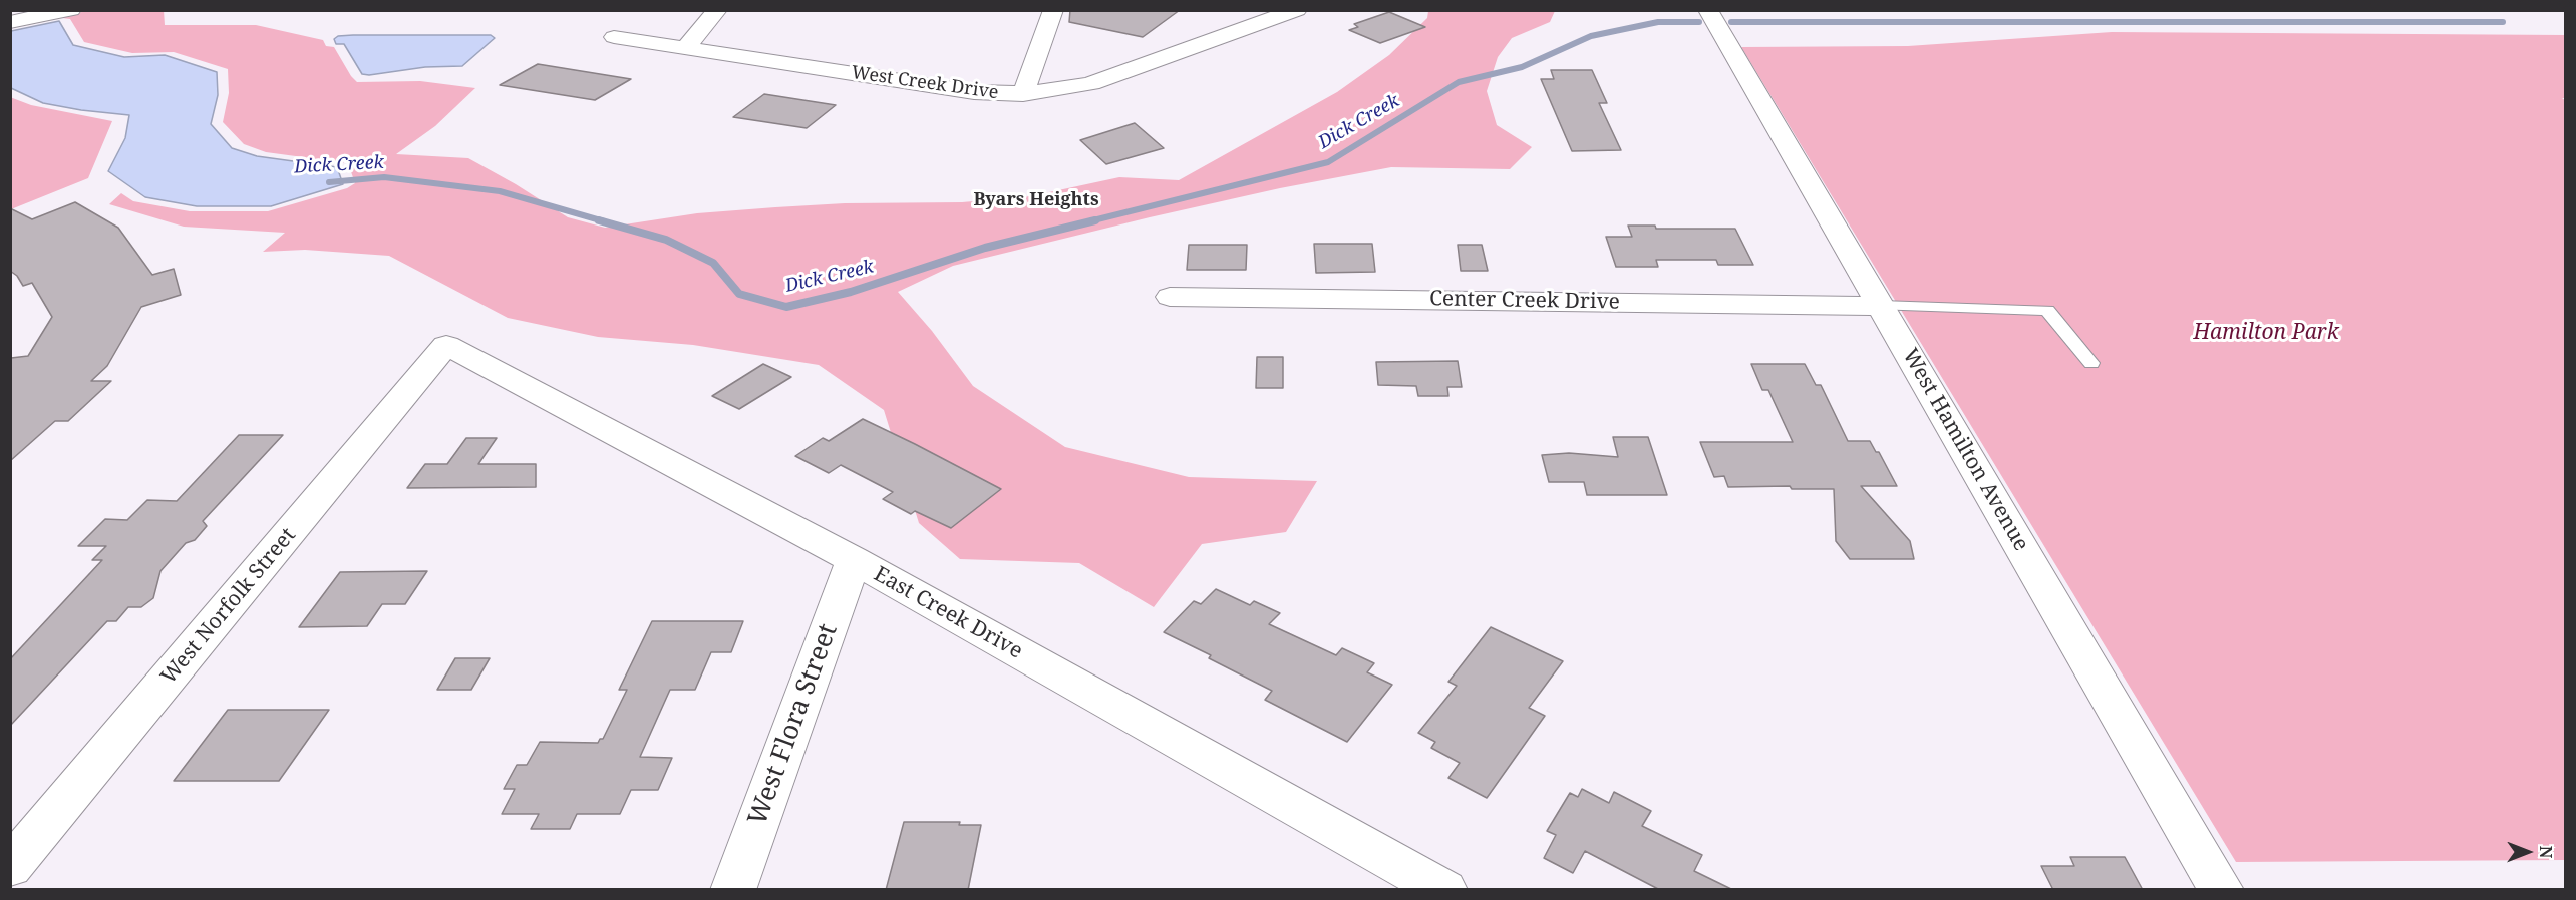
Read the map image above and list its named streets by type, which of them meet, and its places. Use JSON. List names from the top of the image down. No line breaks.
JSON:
{"streets":{"street":["West Creek Drive","Center Creek Drive","West Hamilton Avenue","West Norfolk Street","East Creek Drive","West Flora Street"]},"crossings":[["Center Creek Drive","West Hamilton Avenue"],["West Norfolk Street","East Creek Drive"],["East Creek Drive","West Flora Street"]],"districts":["Byars Heights"],"water":["Dick Creek"],"parks":["Hamilton Park"],"north":"right"}
